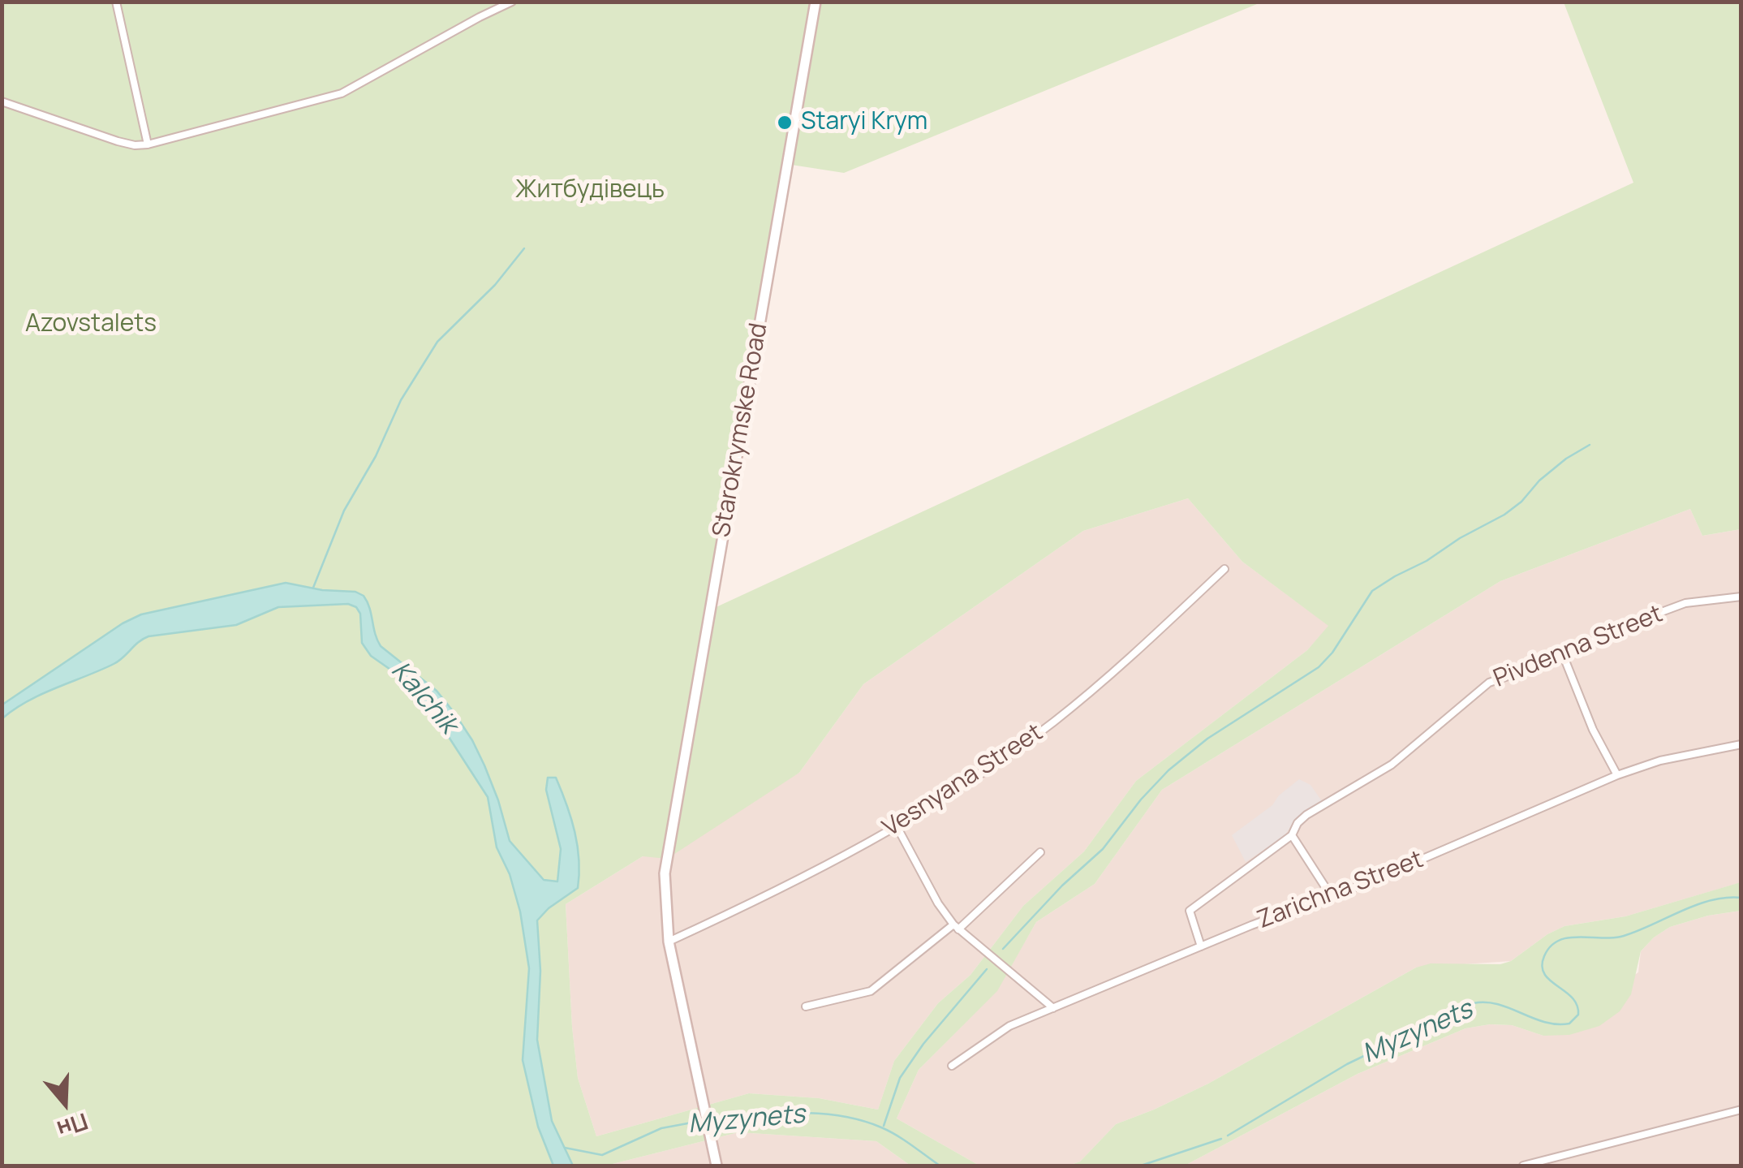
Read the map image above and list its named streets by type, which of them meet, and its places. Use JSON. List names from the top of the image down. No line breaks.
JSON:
{"streets":{"street":["Starokrymske Road","Pivdenna Street","Vesnyana Street","Zarichna Street"]},"crossings":[["Starokrymske Road","Vesnyana Street"],["Pivdenna Street","Zarichna Street"]],"water":["Kalchik","Myzynets"],"parks":["Житбудівець","Azovstalets"],"places":["Staryi Krym"],"north":"bottom"}
